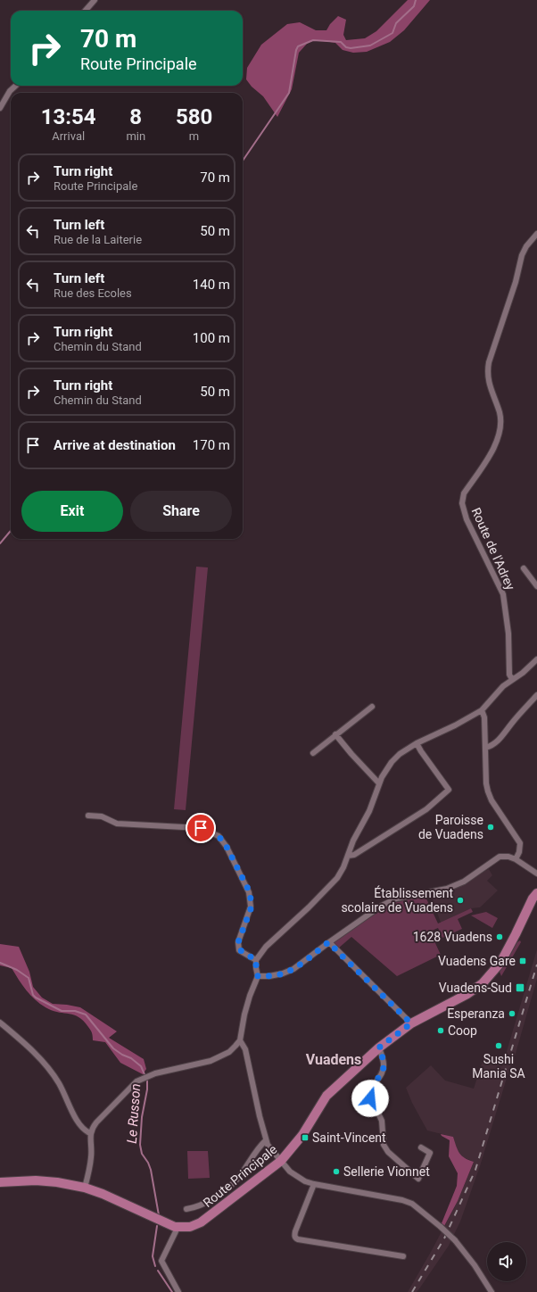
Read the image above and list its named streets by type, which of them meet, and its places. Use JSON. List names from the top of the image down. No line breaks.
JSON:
{"streets":{"main road":["Route Principale"],"street":["Route de l'Adrey"]},"districts":["Vuadens"],"water":["Le Russon"],"places":{"other":["Paroisse de Vuadens","Établissement scolaire de Vuadens","1628 Vuadens","Esperanza","Coop","Sushi Mania SA","Sellerie Vionnet"],"transit":["Vuadens Gare","Vuadens-Sud","Saint-Vincent"]},"page":{"turn":["70 m","Route Principale"],"eta":["13:54","Arrival","8","min","580","m"],"list":[{"name":"Turn right","note":"Route Principale","value":"70 m"},{"name":"Turn left","note":"Rue de la Laiterie","value":"50 m"},{"name":"Turn left","note":"Rue des Ecoles","value":"140 m"},{"name":"Turn right","note":"Chemin du Stand","value":"100 m"},{"name":"Turn right","note":"Chemin du Stand","value":"50 m"},{"name":"Arrive at destination","value":"170 m"}],"buttons":["Exit","Share"]}}
